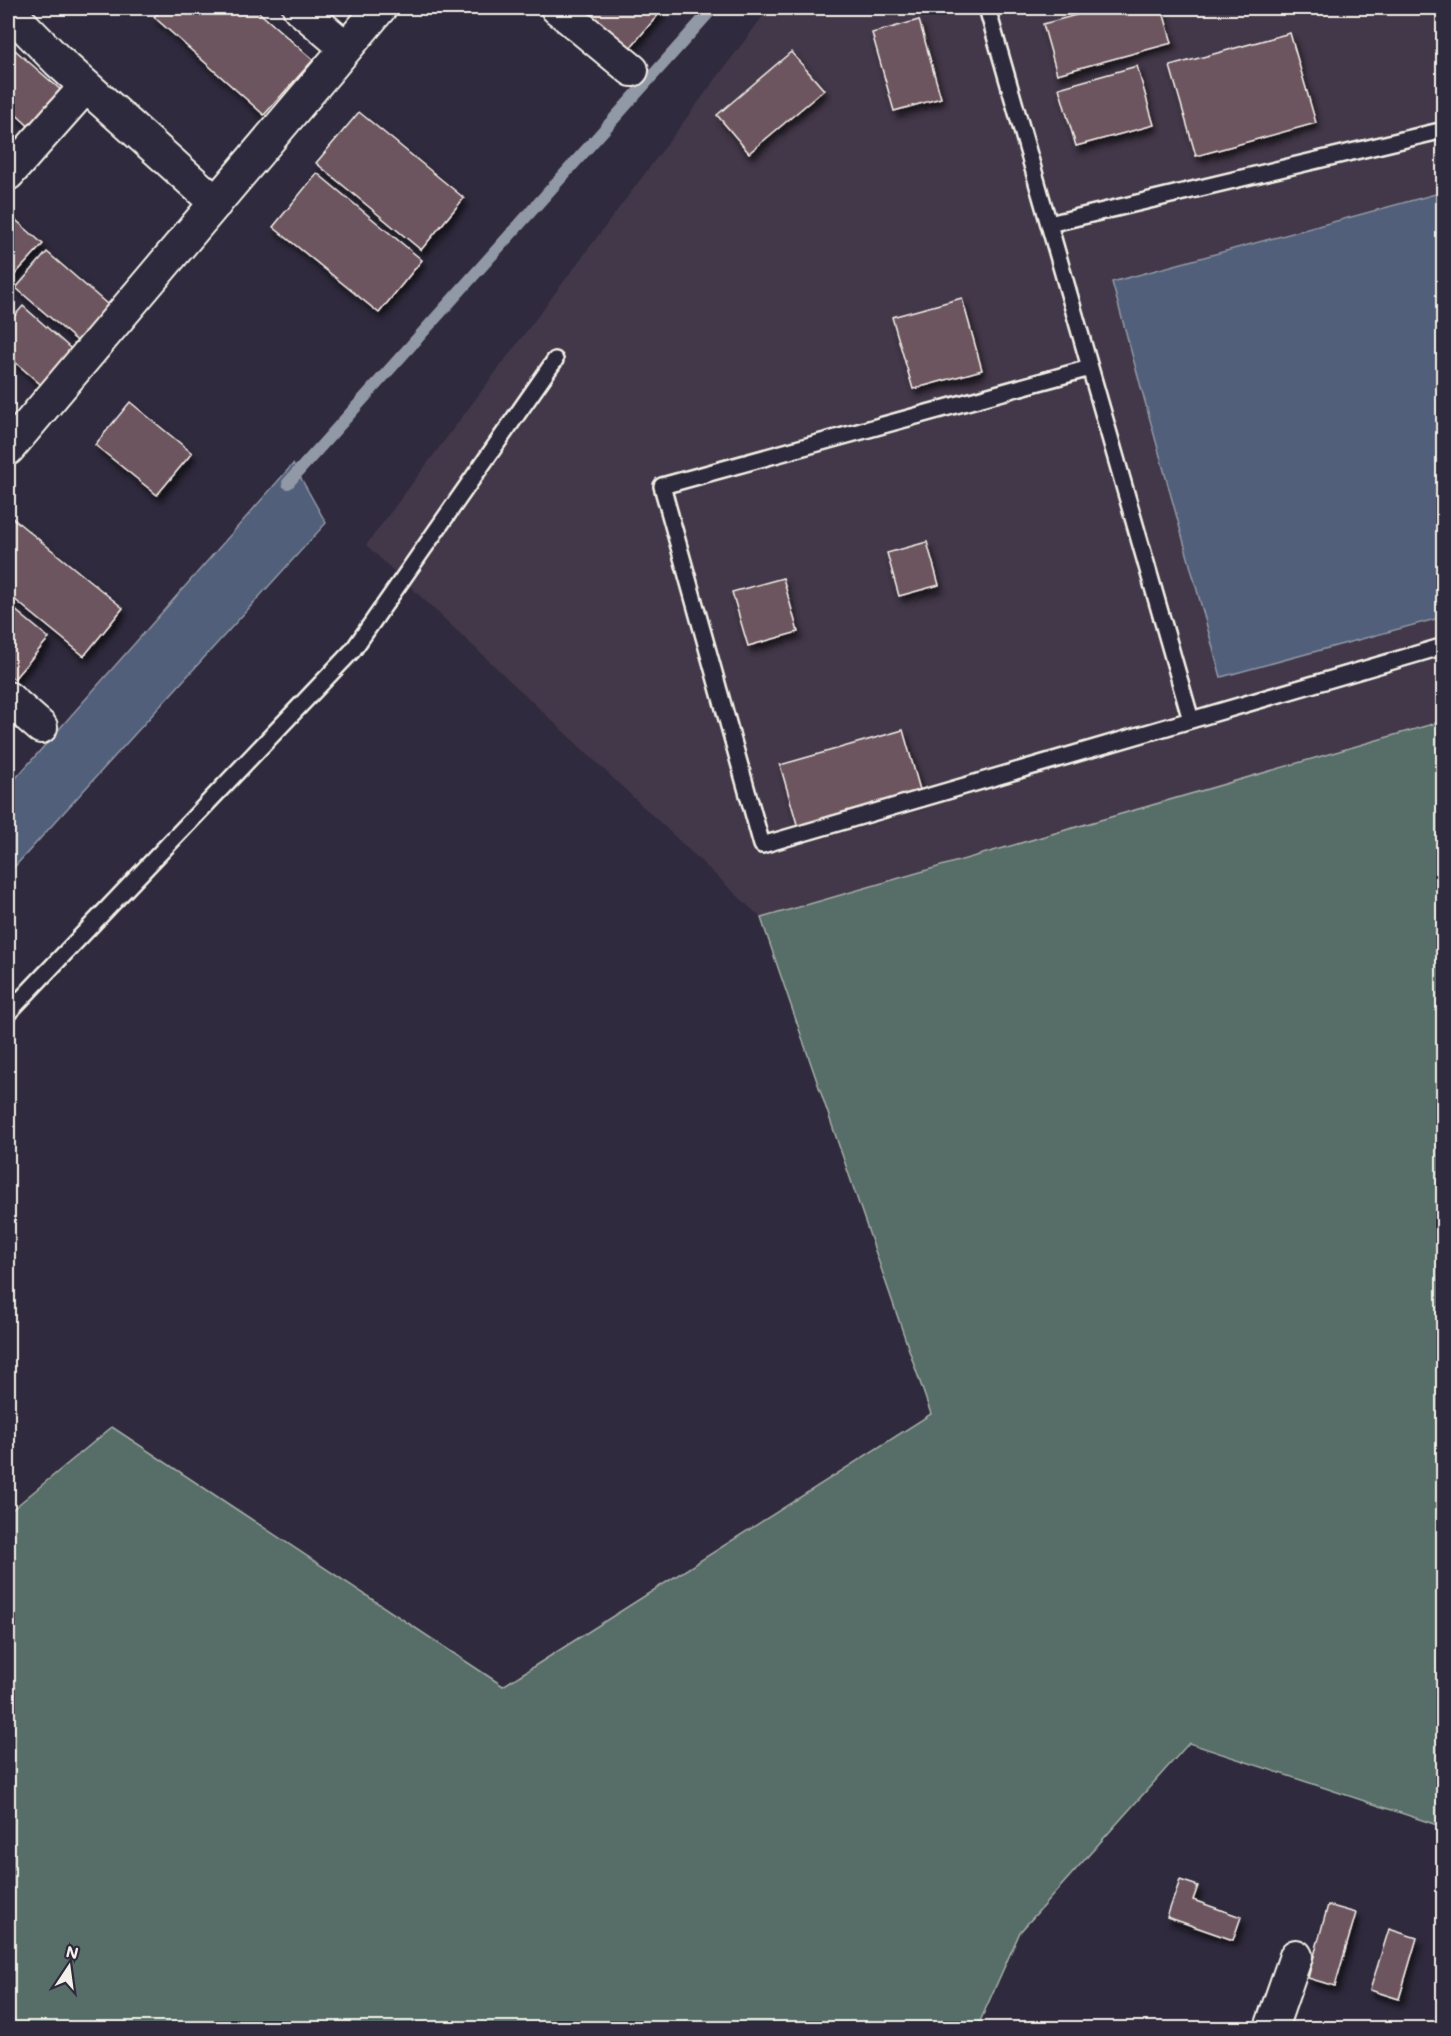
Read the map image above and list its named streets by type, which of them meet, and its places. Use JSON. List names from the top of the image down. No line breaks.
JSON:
{"north":"top"}
